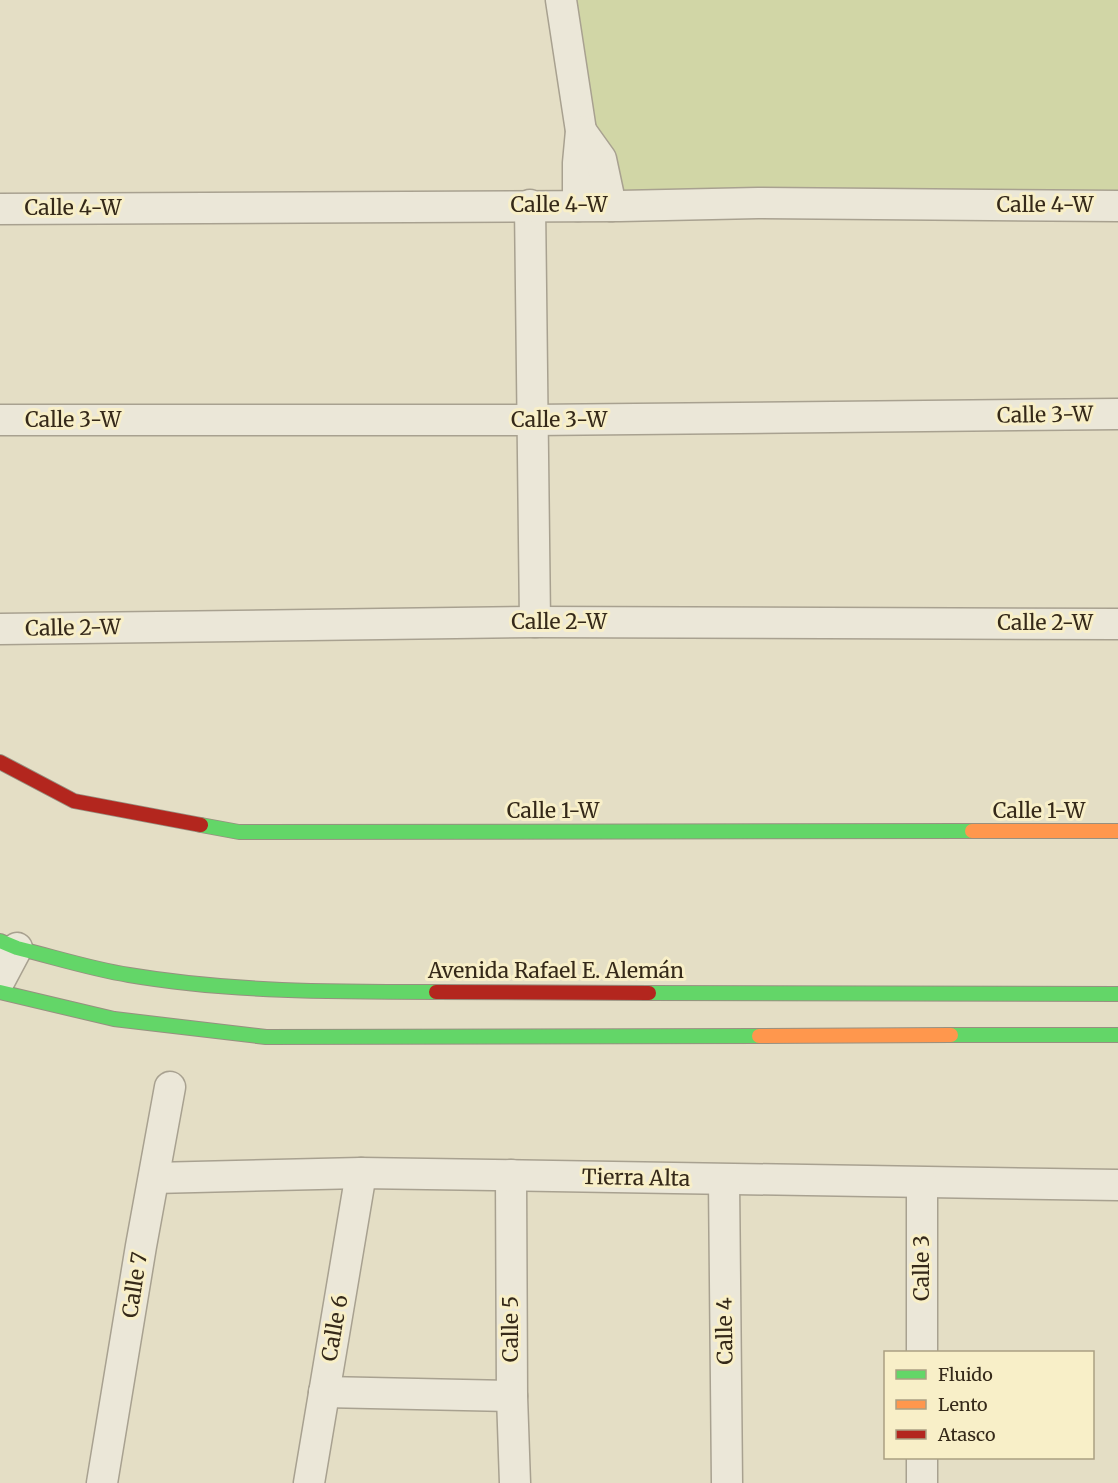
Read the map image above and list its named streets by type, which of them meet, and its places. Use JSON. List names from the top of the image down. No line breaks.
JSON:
{"streets":{"main road":["Calle 1-W","Avenida Rafael E. Alemán"],"street":["Calle 4-W","Calle 3-W","Calle 2-W","Tierra Alta","Calle 3","Calle 7","Calle 6","Calle 5","Calle 4"]},"crossings":[["Tierra Alta","Calle 3"],["Tierra Alta","Calle 7"],["Tierra Alta","Calle 6"],["Tierra Alta","Calle 5"],["Tierra Alta","Calle 4"]],"legend":["Fluido","Lento","Atasco"]}
